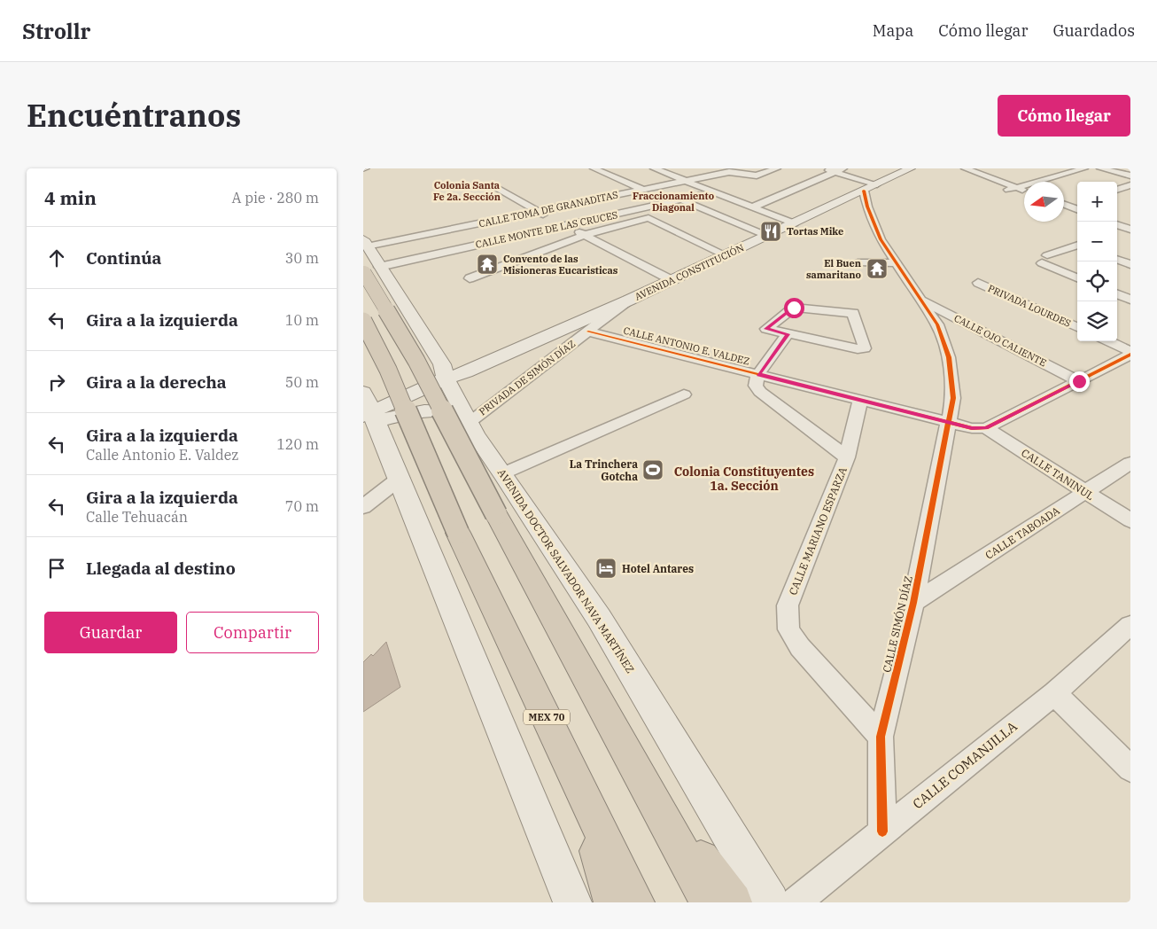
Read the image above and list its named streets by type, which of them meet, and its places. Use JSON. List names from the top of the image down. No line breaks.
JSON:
{"streets":{"highway":["MEX 70"],"main road":["AVENIDA CONSTITUCIÓN","AVENIDA DOCTOR SALVADOR NAVA MARTÍNEZ"],"street":["CALLE TOMA DE GRANADITAS","CALLE MONTE DE LAS CRUCES","PRIVADA LOURDES","CALLE OJO CALIENTE","CALLE ANTONIO E. VALDEZ","PRIVADA DE SIMÓN DÍAZ","CALLE TANINUL","CALLE MARIANO ESPARZA","CALLE TABOADA","CALLE SIMÓN DÍAZ","CALLE COMANJILLA"]},"crossings":[["CALLE TOMA DE GRANADITAS","CALLE MONTE DE LAS CRUCES"],["CALLE TOMA DE GRANADITAS","AVENIDA DOCTOR SALVADOR NAVA MARTÍNEZ"],["CALLE MONTE DE LAS CRUCES","AVENIDA DOCTOR SALVADOR NAVA MARTÍNEZ"],["AVENIDA CONSTITUCIÓN","PRIVADA DE SIMÓN DÍAZ"],["AVENIDA CONSTITUCIÓN","AVENIDA DOCTOR SALVADOR NAVA MARTÍNEZ"],["AVENIDA CONSTITUCIÓN","CALLE SIMÓN DÍAZ"],["CALLE OJO CALIENTE","CALLE SIMÓN DÍAZ"],["CALLE ANTONIO E. VALDEZ","PRIVADA DE SIMÓN DÍAZ"],["CALLE ANTONIO E. VALDEZ","CALLE TANINUL"],["CALLE ANTONIO E. VALDEZ","CALLE MARIANO ESPARZA"],["CALLE ANTONIO E. VALDEZ","CALLE SIMÓN DÍAZ"],["PRIVADA DE SIMÓN DÍAZ","AVENIDA DOCTOR SALVADOR NAVA MARTÍNEZ"],["CALLE TANINUL","CALLE TABOADA"],["CALLE MARIANO ESPARZA","CALLE SIMÓN DÍAZ"],["CALLE TABOADA","CALLE SIMÓN DÍAZ"],["CALLE SIMÓN DÍAZ","CALLE COMANJILLA"]],"districts":["Colonia Santa Fe 2a. Sección","Fraccionamiento Diagonal","Colonia Constituyentes 1a. Sección"],"places":{"restaurant":["Tortas Mike"],"temple":["Convento de las Misioneras Eucaristicas","El Buen samaritano"],"sports":["La Trinchera Gotcha"],"hotel":["Hotel Antares"]},"north":"left","page":{"header":"Strollr","nav":["Mapa","Cómo llegar","Guardados"],"title":"Encuéntranos","buttons":["Cómo llegar",["Guardar","Compartir"]],"heading":["4 min","A pie · 280 m"],"map_buttons":["+","−"],"list":[["Continúa","30 m"],["Gira a la izquierda","10 m"],["Gira a la derecha","50 m"],["Gira a la izquierda","Calle Antonio E. Valdez","120 m"],["Gira a la izquierda","Calle Tehuacán","70 m"],"Llegada al destino"]}}
